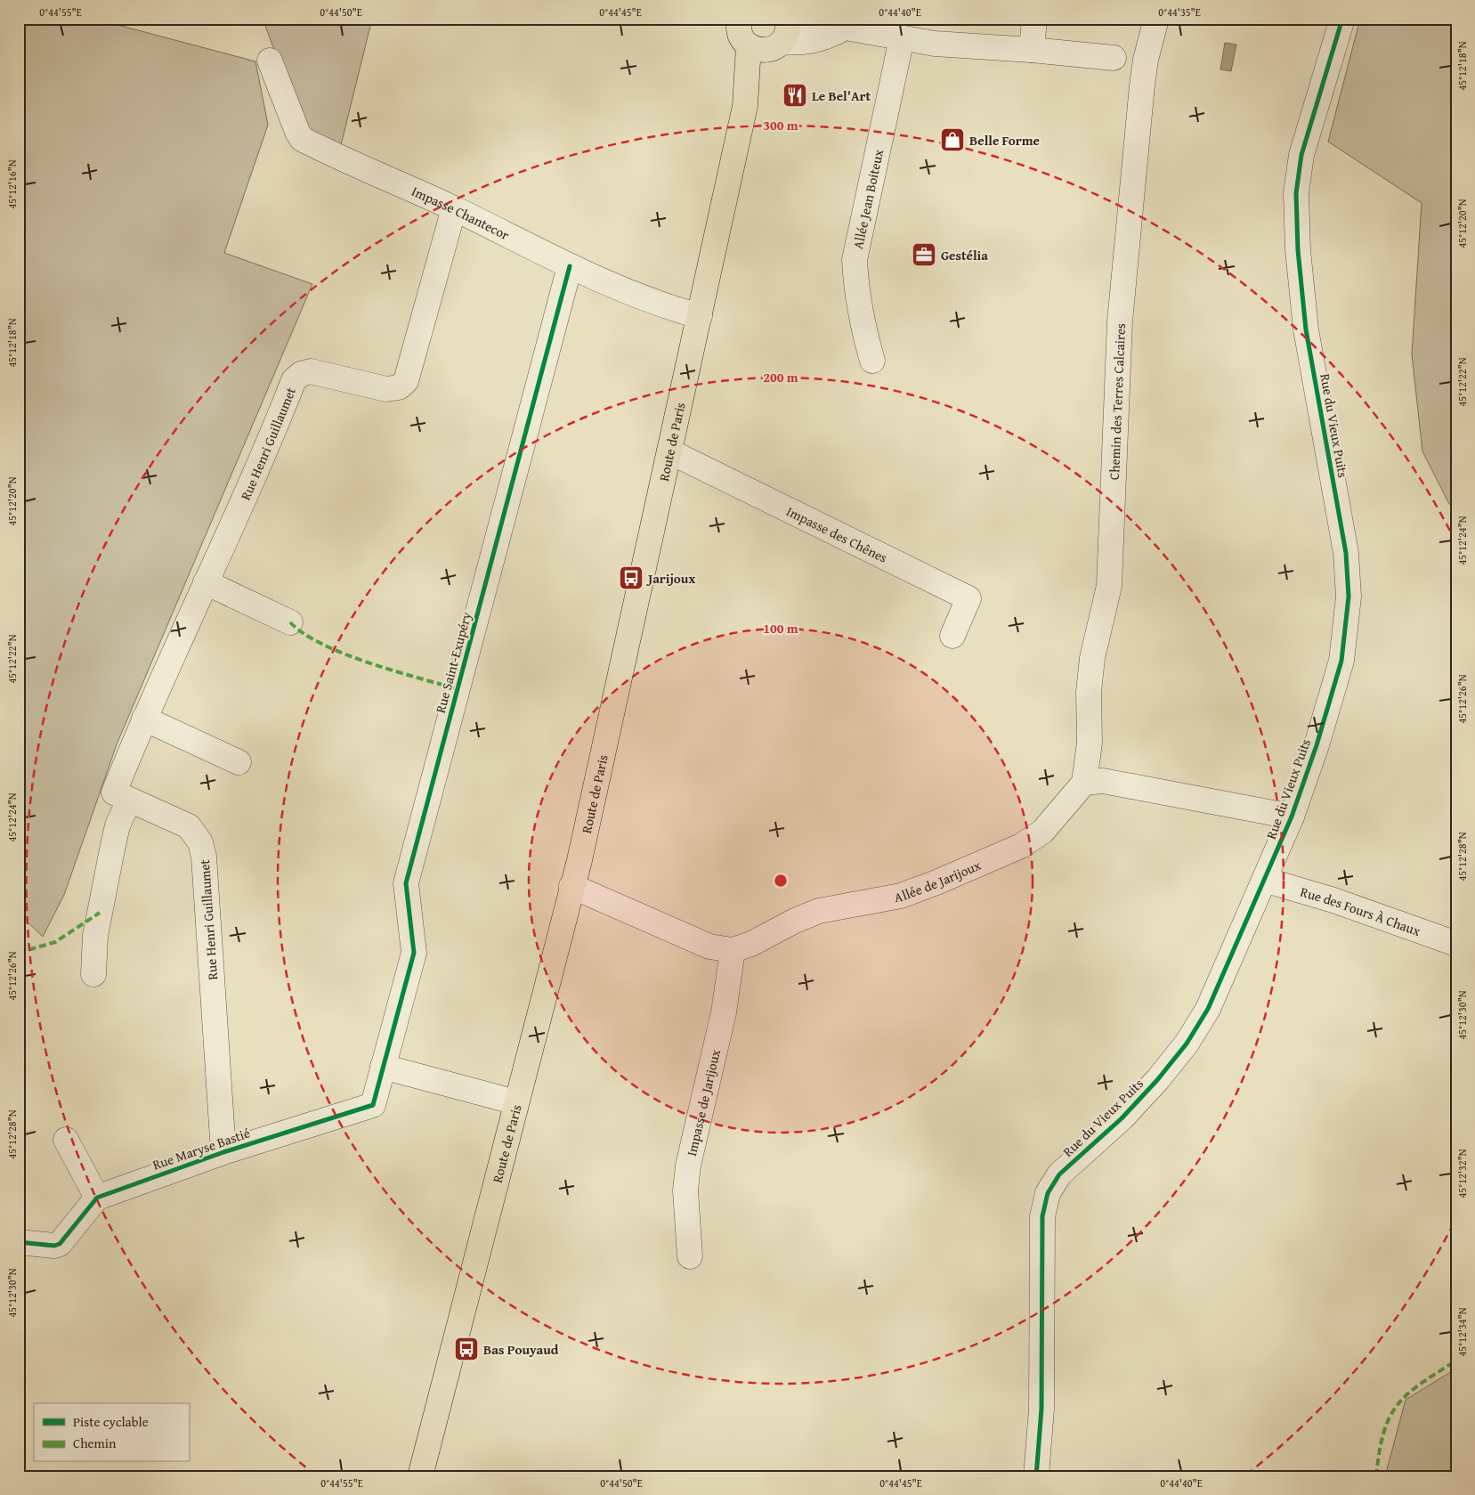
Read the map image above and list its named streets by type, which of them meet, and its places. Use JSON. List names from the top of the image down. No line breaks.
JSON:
{"streets":{"main road":["Route de Paris"],"street":["Allée Jean Boiteux","Impasse Chantecor","Chemin des Terres Calcaires","Rue du Vieux Puits","Rue Henri Guillaumet","Impasse des Chênes","Rue Saint-Exupéry","Allée de Jarijoux","Rue des Fours À Chaux","Impasse de Jarijoux","Rue Maryse Bastié"]},"crossings":[["Impasse Chantecor","Route de Paris"],["Impasse Chantecor","Rue Henri Guillaumet"],["Impasse Chantecor","Rue Saint-Exupéry"],["Chemin des Terres Calcaires","Allée de Jarijoux"],["Rue du Vieux Puits","Rue des Fours À Chaux"],["Route de Paris","Impasse des Chênes"],["Route de Paris","Allée de Jarijoux"],["Rue Henri Guillaumet","Rue Maryse Bastié"],["Rue Saint-Exupéry","Rue Maryse Bastié"],["Allée de Jarijoux","Impasse de Jarijoux"]],"places":{"restaurant":["Le Bel'Art"],"shop":["Belle Forme"],"office":["Gestélia"],"bus stop":["Jarijoux","Bas Pouyaud"]},"legend":["Piste cyclable","Chemin"],"coordinates":["0°44'55\"E","0°44'50\"E","0°44'45\"E","0°44'40\"E","0°44'35\"E","45°12'18\"N","45°12'16\"N","45°12'20\"N","45°12'22\"N","45°12'24\"N","45°12'26\"N","45°12'28\"N","45°12'30\"N","45°12'32\"N","45°12'34\"N"],"rings":["300 m","200 m","100 m"]}
